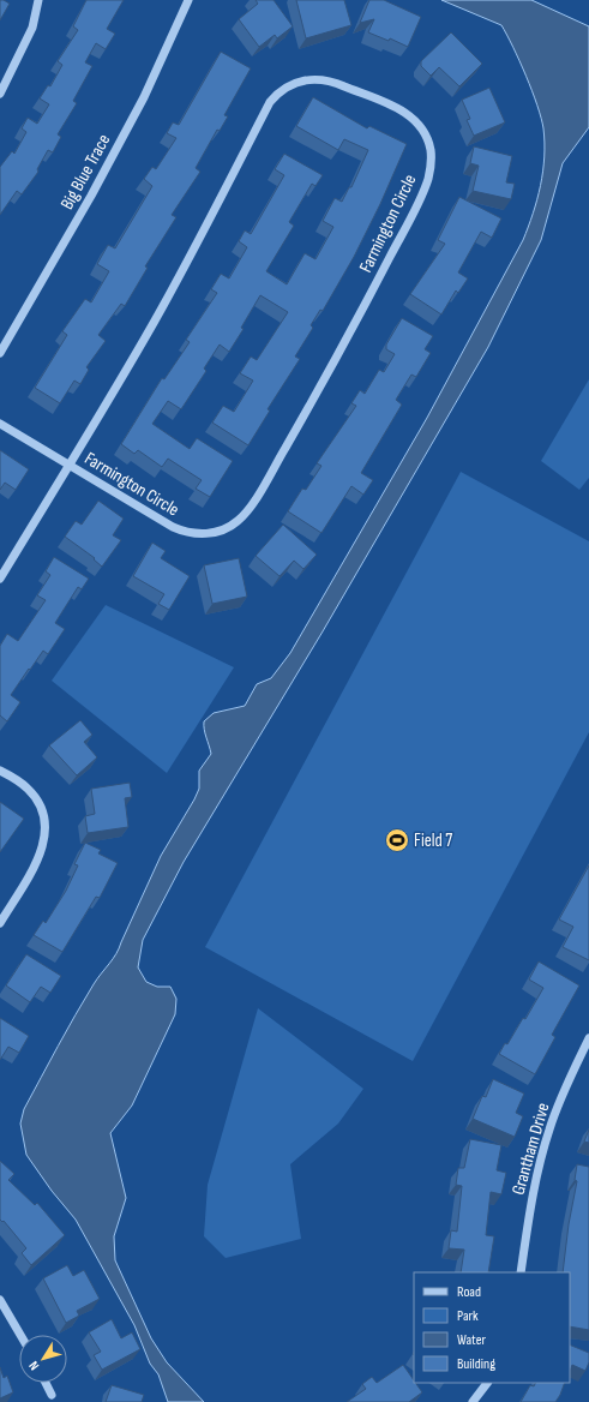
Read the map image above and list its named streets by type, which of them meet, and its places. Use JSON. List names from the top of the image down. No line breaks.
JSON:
{"streets":{"street":["Big Blue Trace","Farmington Circle","Grantham Drive"]},"places":{"sports":["Field 7"]},"legend":["Road","Park","Water","Building"],"north":"bottom left"}
